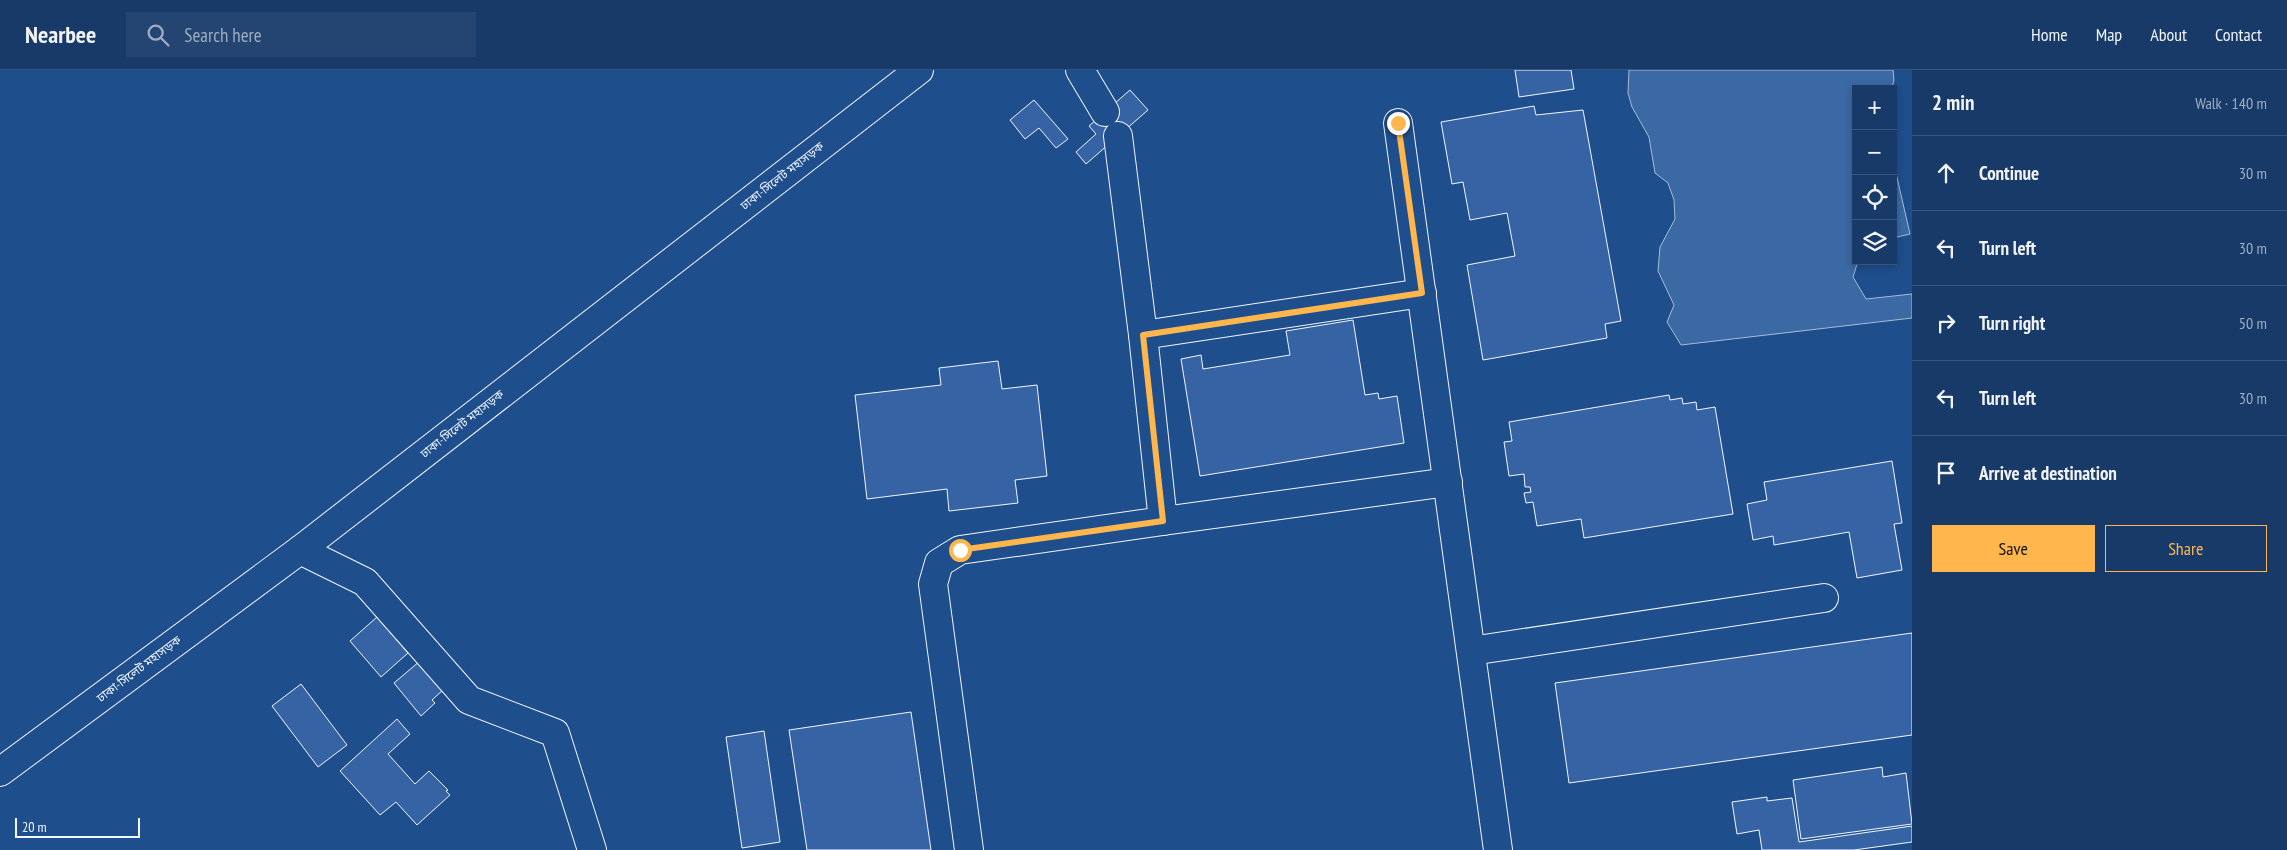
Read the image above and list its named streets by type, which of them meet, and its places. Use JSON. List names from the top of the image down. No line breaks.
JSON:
{"streets":{"main road":["ঢাকা-সিলেট মহাসড়ক"]},"scale_bar":"20 m","page":{"header":"Nearbee","search":"Search here","nav":["Home","Map","About","Contact"],"heading":["2 min","Walk · 140 m"],"map_buttons":["+","−"],"list":[["Continue","30 m"],["Turn left","30 m"],["Turn right","50 m"],["Turn left","30 m"],"Arrive at destination"],"buttons":["Save","Share"],"scale":"20 m"}}
